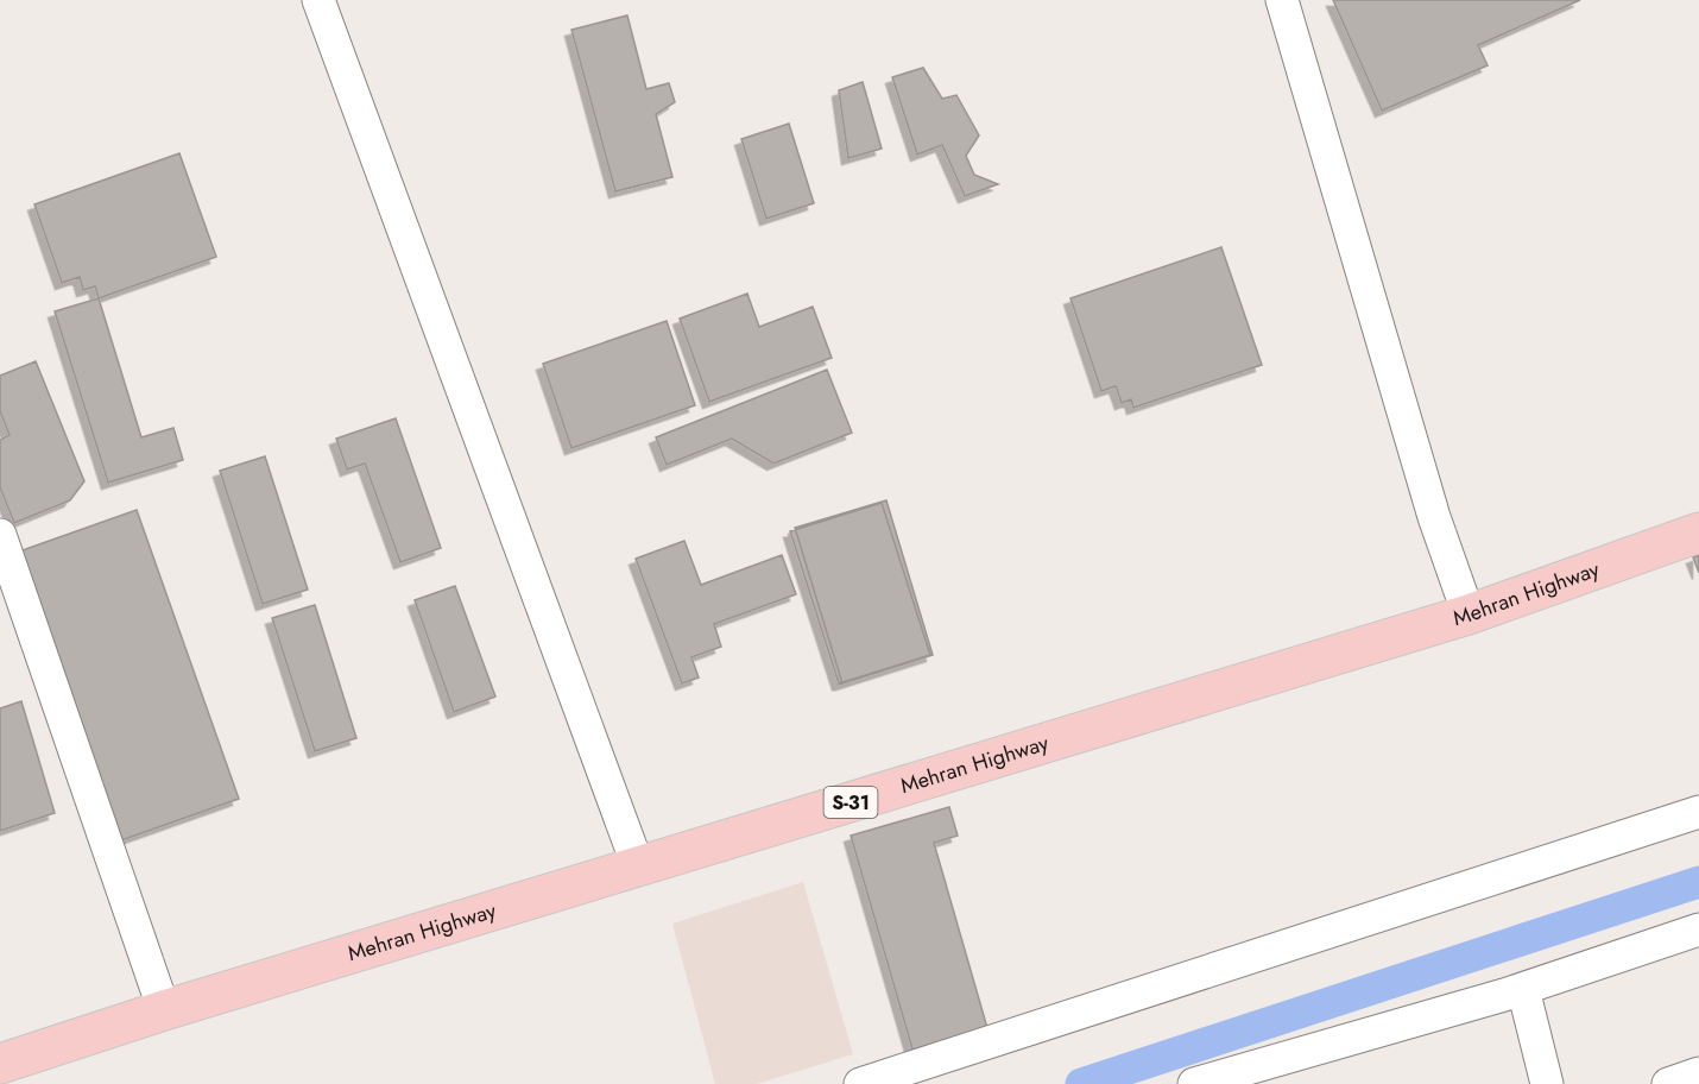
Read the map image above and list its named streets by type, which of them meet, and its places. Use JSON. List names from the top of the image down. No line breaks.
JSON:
{"streets":{"main road":["Mehran Highway","S-31"]}}
